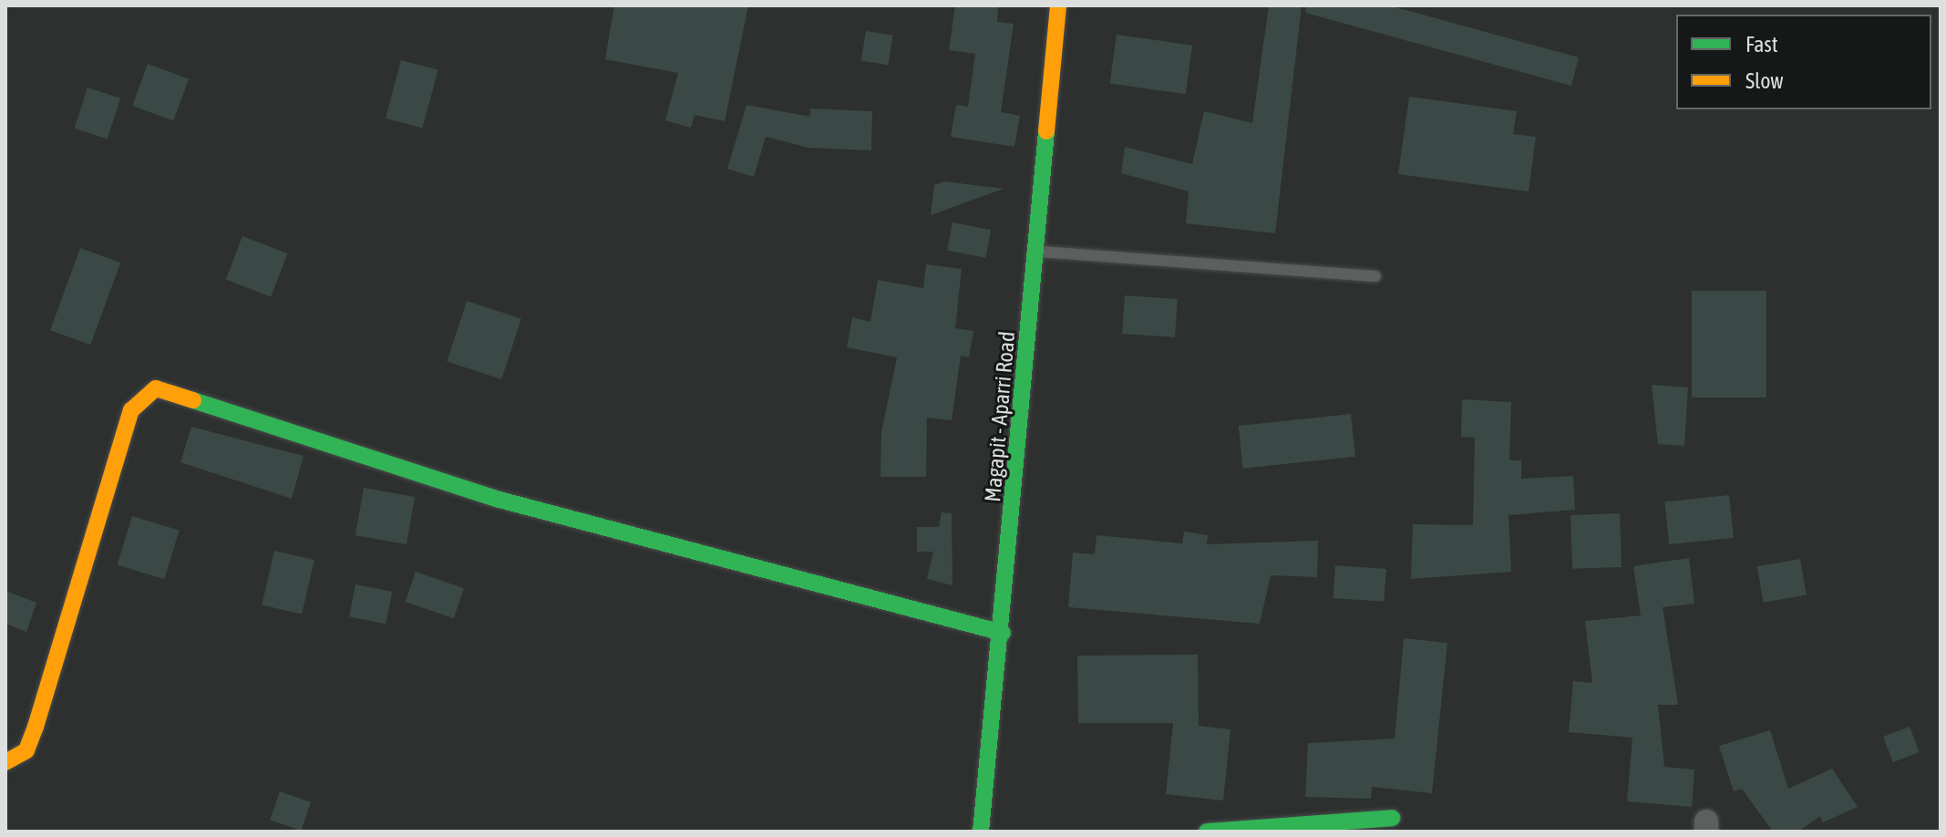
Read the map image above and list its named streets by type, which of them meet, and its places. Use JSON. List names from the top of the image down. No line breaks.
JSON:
{"streets":{"street":["Magapit - Aparri Road"]},"legend":["Fast","Slow"]}
